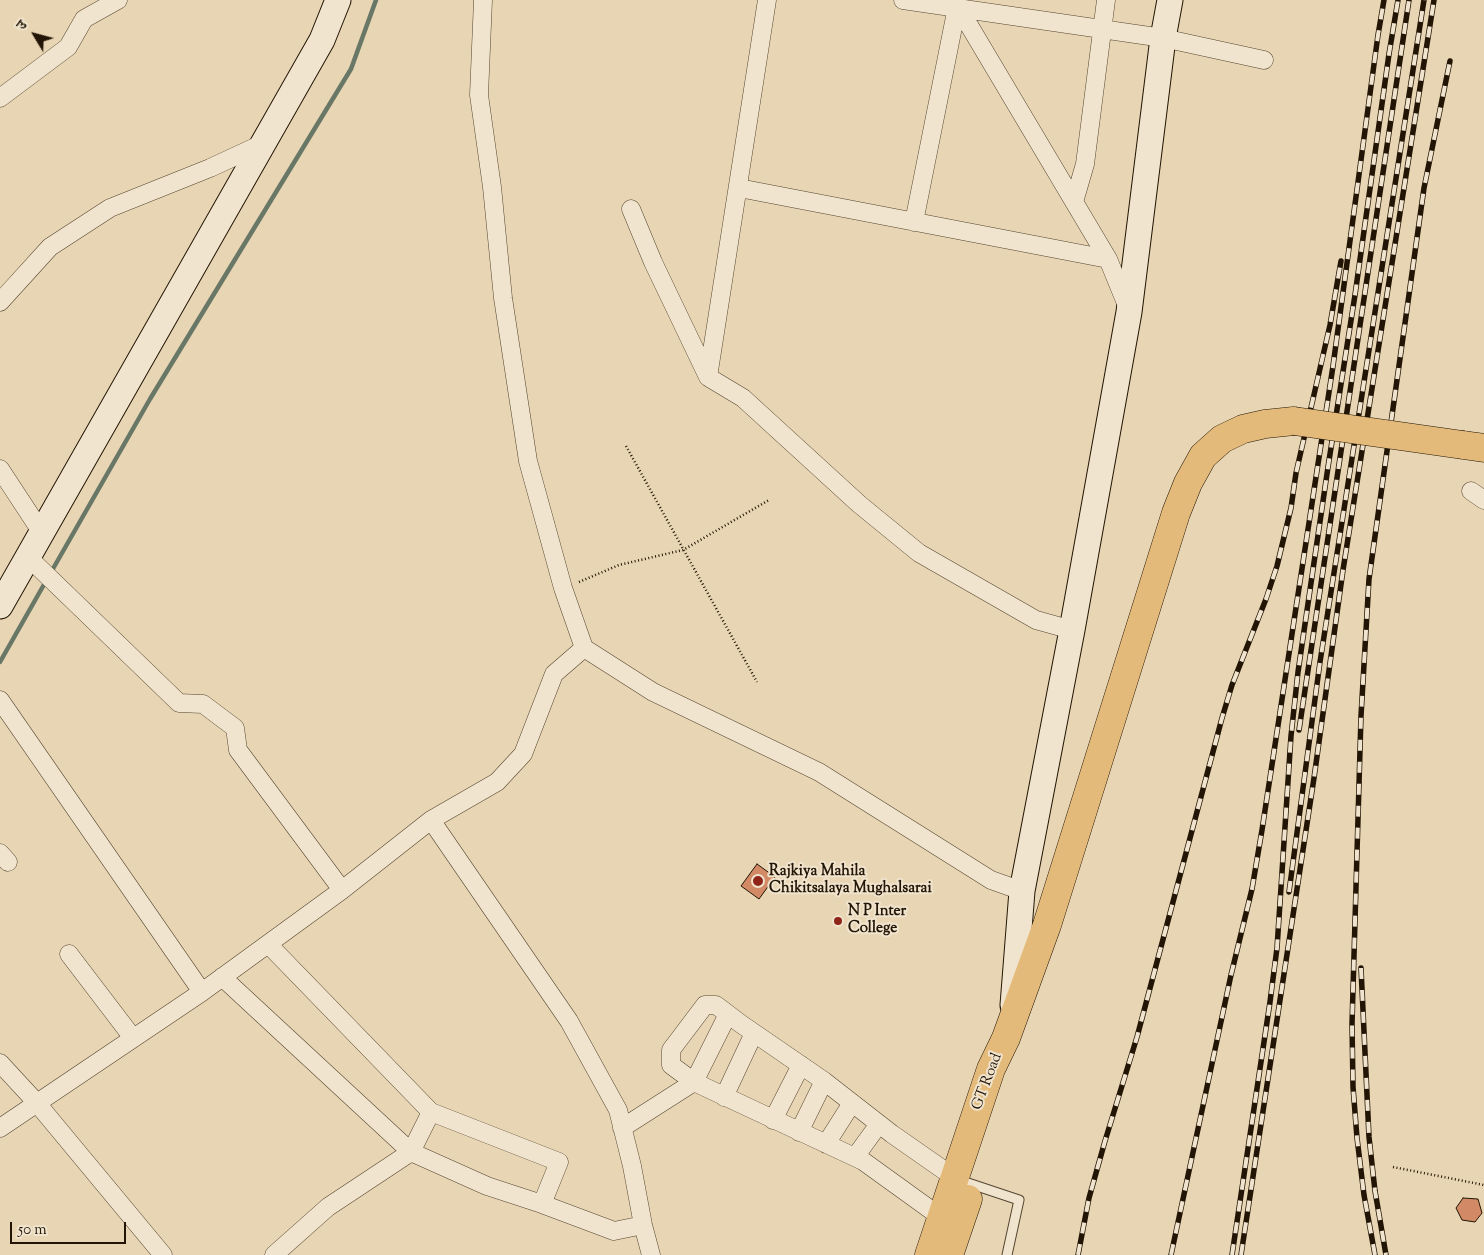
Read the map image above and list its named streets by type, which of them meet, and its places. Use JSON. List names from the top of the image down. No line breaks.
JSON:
{"streets":{"highway":["GT Road"]},"places":["Rajkiya Mahila Chikitsalaya Mughalsarai","N P Inter College"],"scale_bar":"50 m","north":"top left"}
